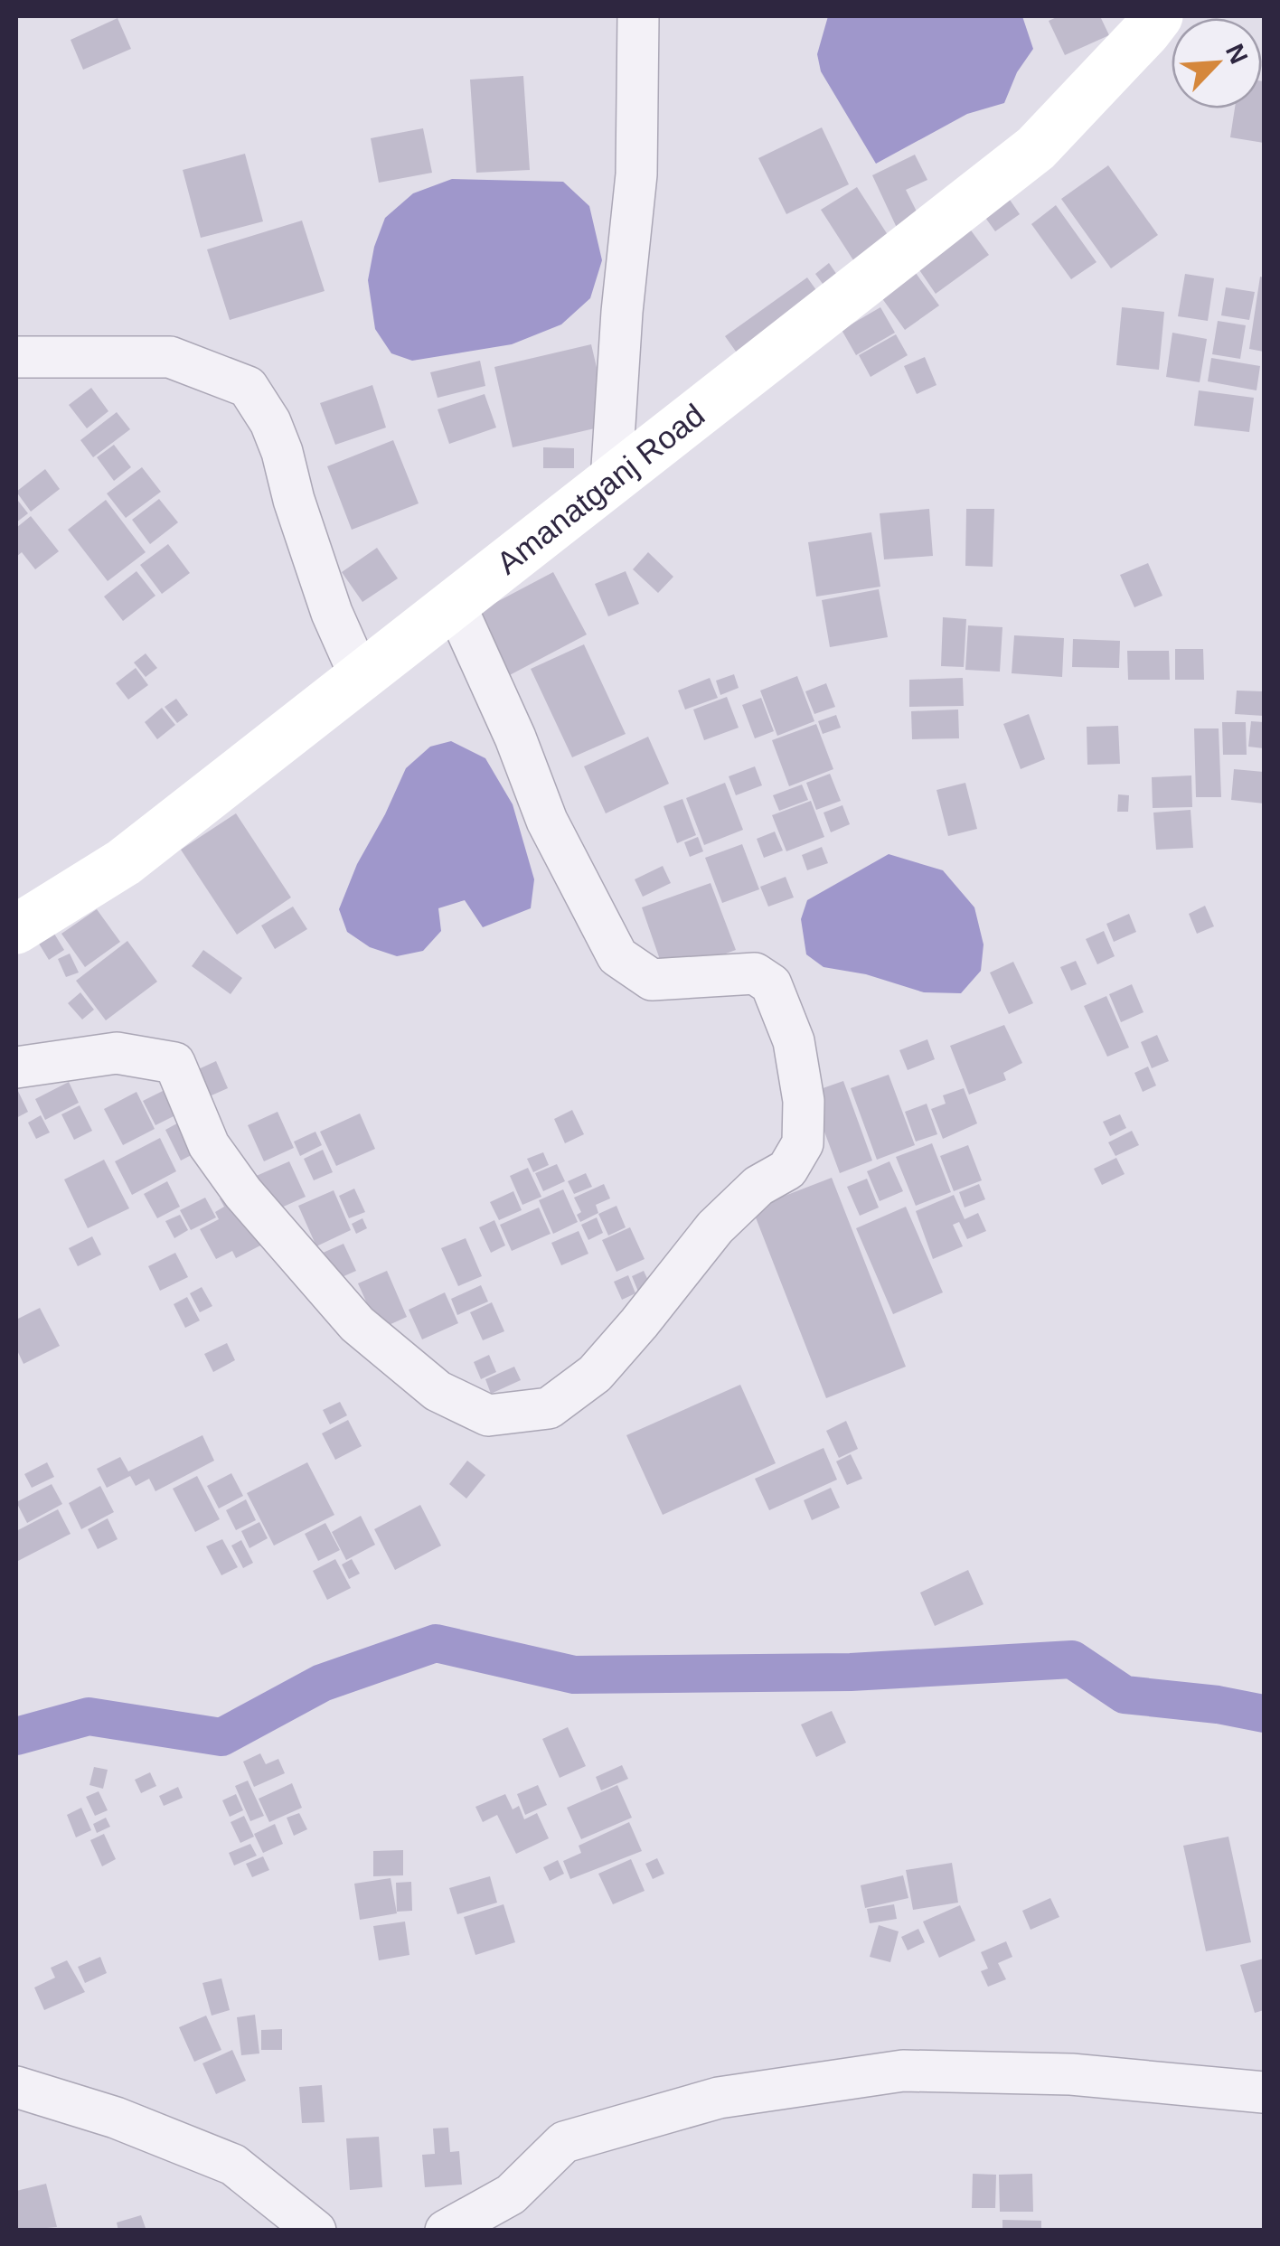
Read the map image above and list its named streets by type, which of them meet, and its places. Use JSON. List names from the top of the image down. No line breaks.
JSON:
{"streets":{"main road":["Amanatganj Road"]},"north":"top right"}
